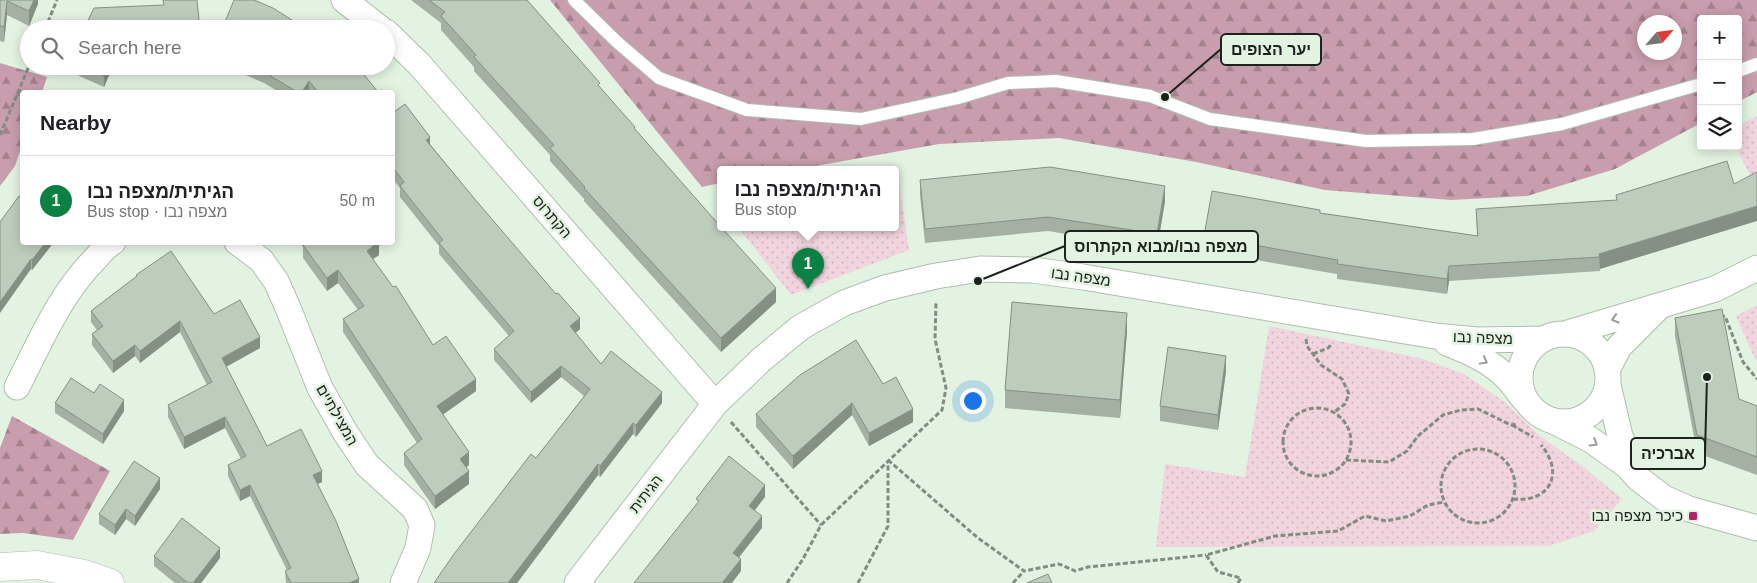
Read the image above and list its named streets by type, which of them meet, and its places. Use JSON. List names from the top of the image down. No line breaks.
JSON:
{"streets":{"street":["הקתרוס","מצפה נבו","המצילתיים","הגיתית"]},"crossings":[["הקתרוס","מצפה נבו"],["הקתרוס","הגיתית"],["מצפה נבו","הגיתית"]],"places":{"other":["יער הצופים","מצפה נבו/מבוא הקתרוס","אברכיה"],"transit":["כיכר מצפה נבו"]},"north":"top right","page":{"map_buttons":["+","−"],"search":"Search here","heading":"Nearby","list":[{"mark":"1","name":"הגיתית/מצפה נבו","note":"Bus stop · מצפה נבו","value":"50 m"}],"popup":["הגיתית/מצפה נבו","Bus stop"],"pins":"1"}}
